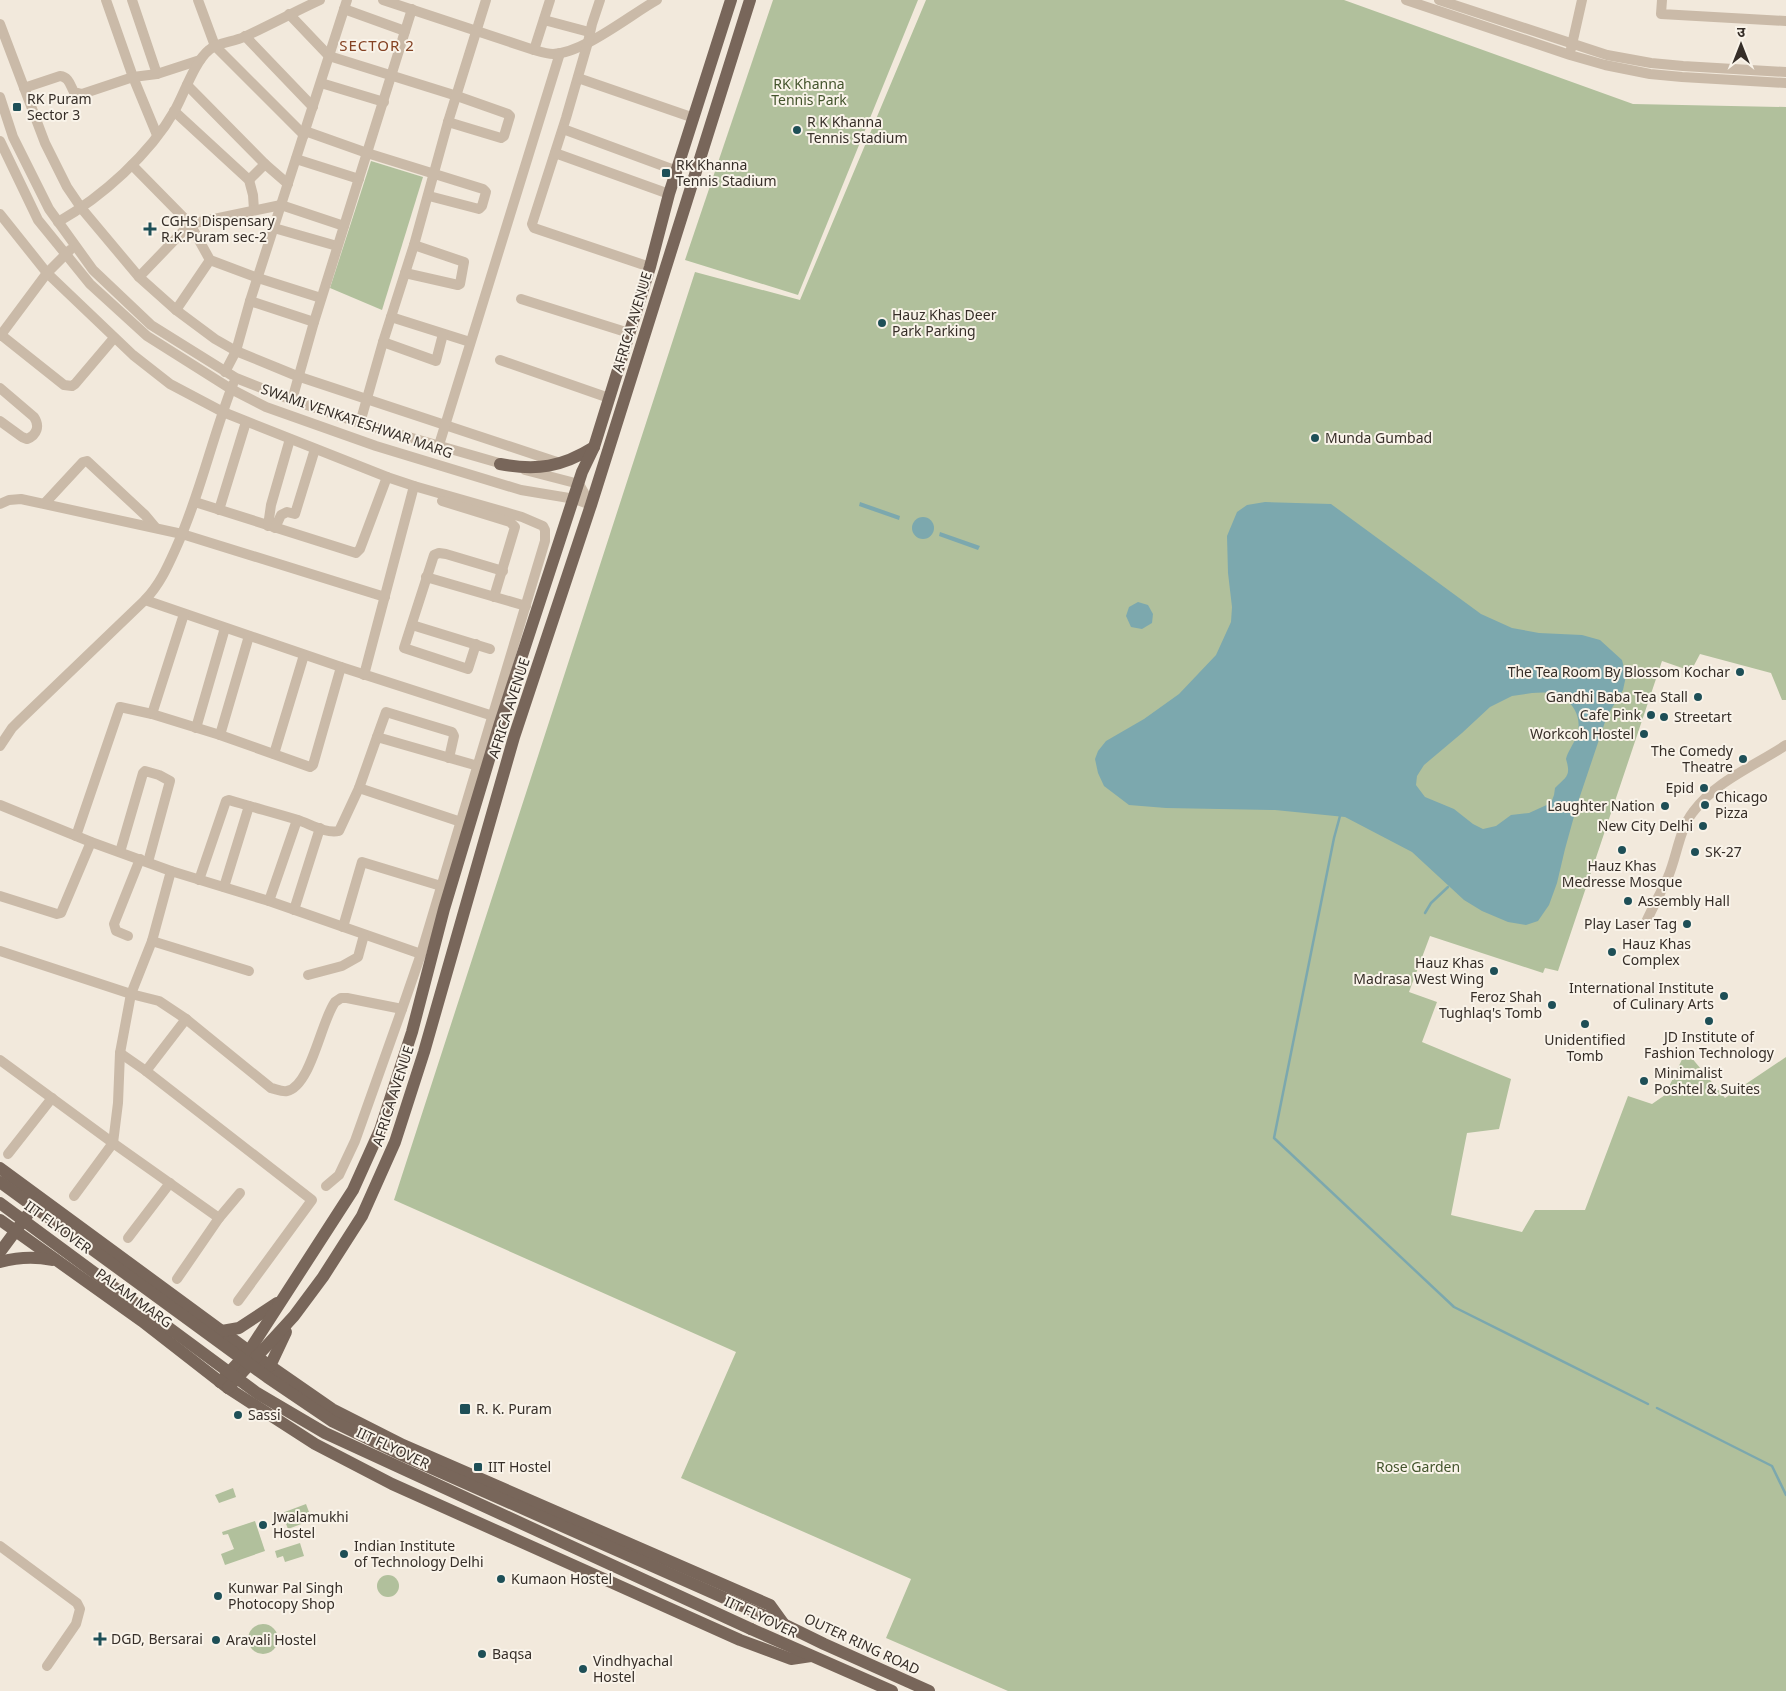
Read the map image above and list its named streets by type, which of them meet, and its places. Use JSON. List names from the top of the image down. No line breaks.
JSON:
{"streets":{"main road":["AFRICA AVENUE","IIT FLYOVER","PALAM MARG","OUTER RING ROAD"],"street":["SWAMI VENKATESHWAR MARG"]},"crossings":[["AFRICA AVENUE","SWAMI VENKATESHWAR MARG"],["AFRICA AVENUE","PALAM MARG"],["IIT FLYOVER","PALAM MARG"],["IIT FLYOVER","OUTER RING ROAD"],["PALAM MARG","OUTER RING ROAD"]],"districts":["SECTOR 2"],"parks":["RK Khanna Tennis Park","Rose Garden"],"places":{"transit":["RK Puram Sector 3","RK Khanna Tennis Stadium","R. K. Puram","IIT Hostel"],"other":["R K Khanna Tennis Stadium","Hauz Khas Deer Park Parking","Munda Gumbad","The Tea Room By Blossom Kochar","Gandhi Baba Tea Stall","Cafe Pink","Streetart","Workcoh Hostel","The Comedy Theatre","Epid","Chicago Pizza","Laughter Nation","New City Delhi","Hauz Khas Medresse Mosque","SK-27","Assembly Hall","Play Laser Tag","Hauz Khas Complex","Hauz Khas Madrasa West Wing","International Institute of Culinary Arts","Feroz Shah Tughlaq's Tomb","JD Institute of Fashion Technology","Unidentified Tomb","Minimalist Poshtel & Suites","Sassi","Jwalamukhi Hostel","Indian Institute of Technology Delhi","Kumaon Hostel","Kunwar Pal Singh Photocopy Shop","Aravali Hostel","Baqsa","Vindhyachal Hostel"],"health":["CGHS Dispensary R.K.Puram sec-2","DGD, Bersarai"]},"north":"top"}
